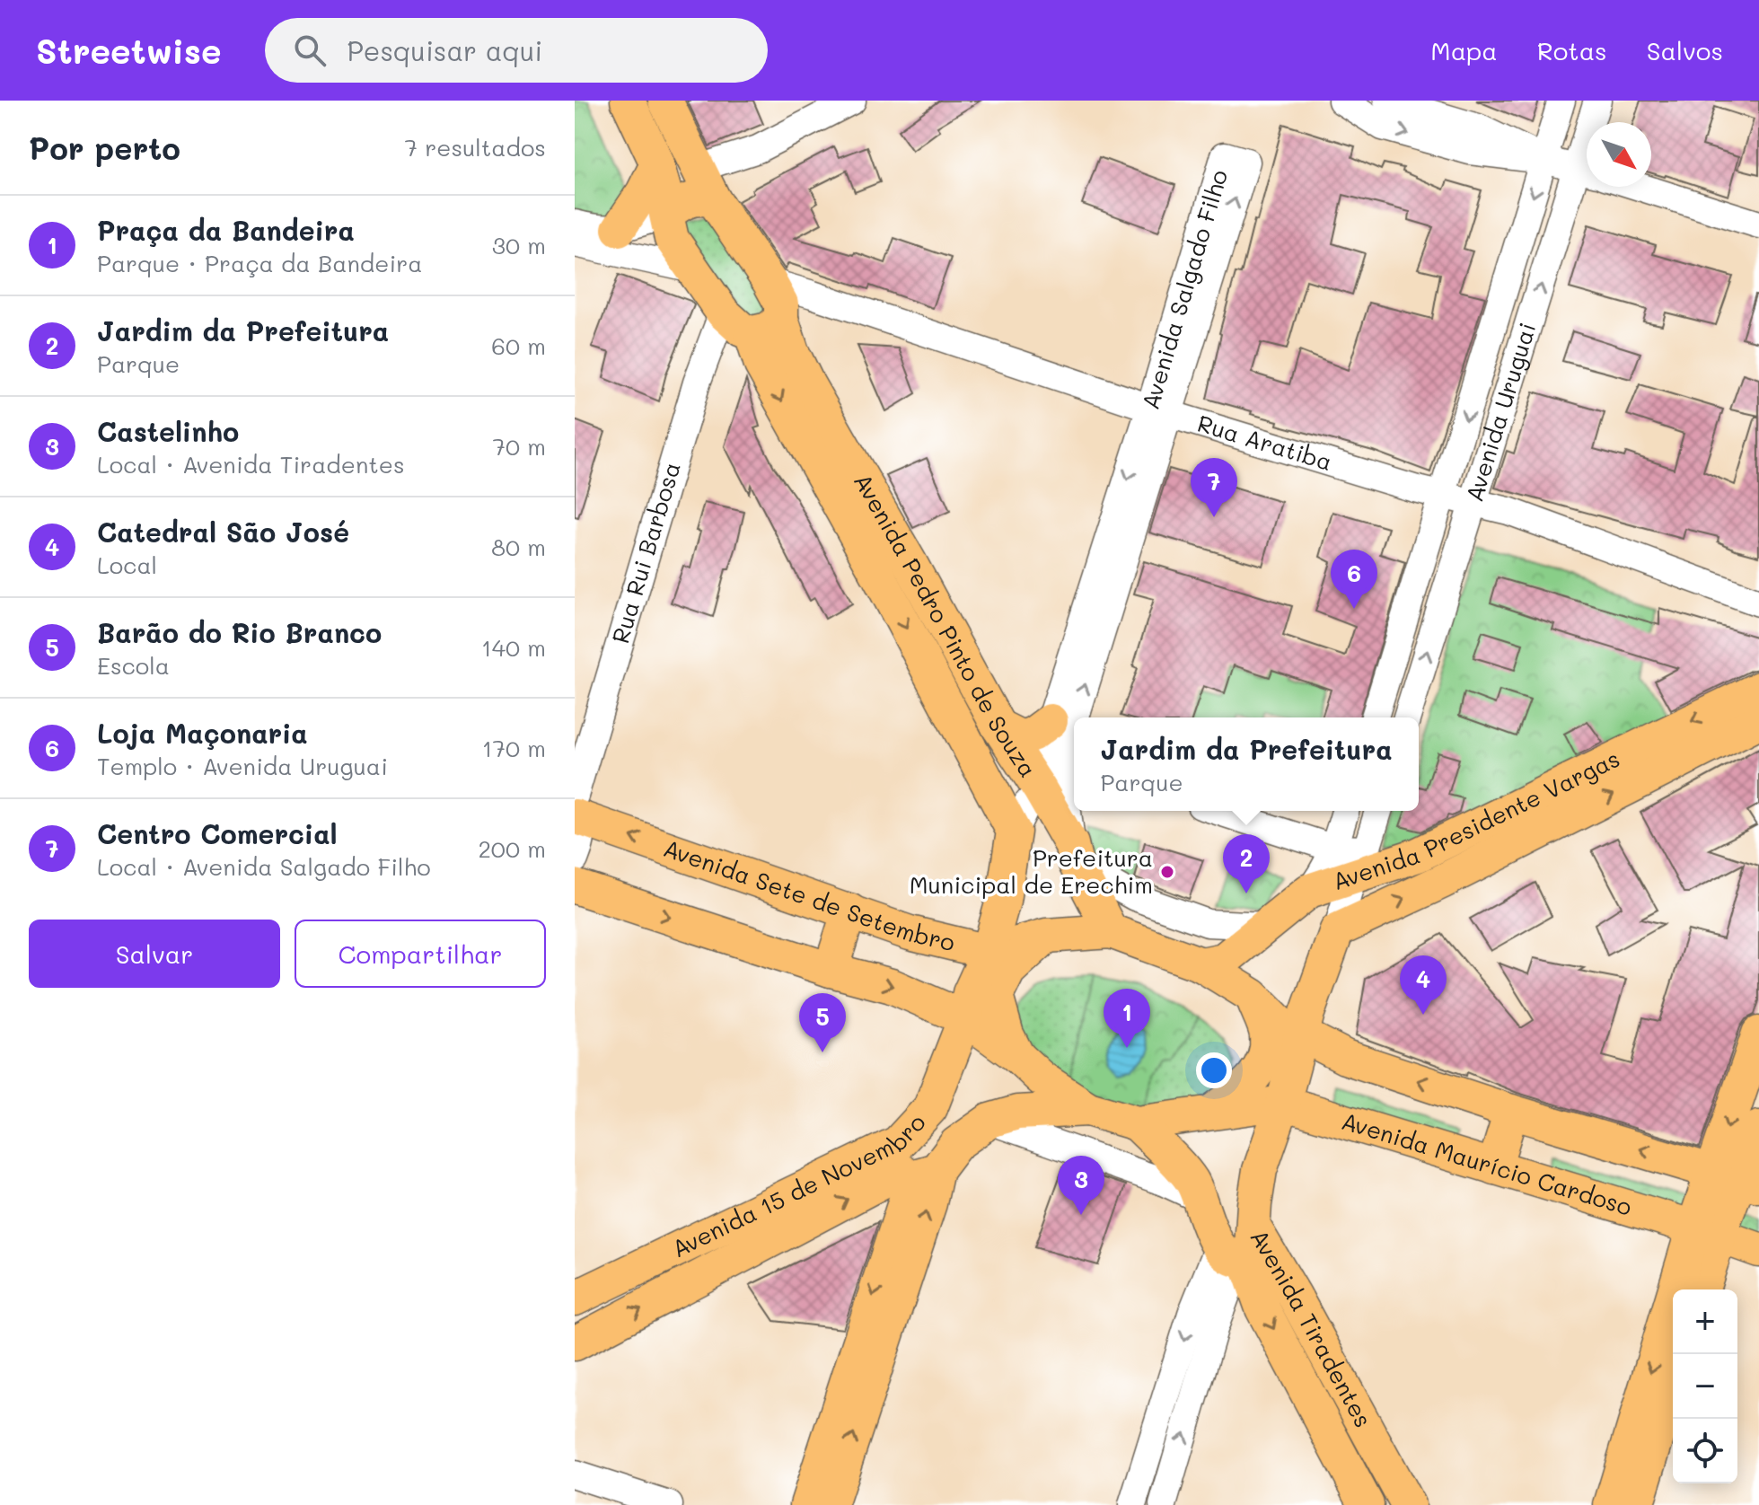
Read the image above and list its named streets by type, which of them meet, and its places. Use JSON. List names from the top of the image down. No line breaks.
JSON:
{"streets":{"main road":["Avenida Pedro Pinto de Souza","Avenida Presidente Vargas","Avenida Sete de Setembro","Avenida Maurício Cardoso","Avenida 15 de Novembro","Avenida Tiradentes"],"street":["Avenida Salgado Filho","Avenida Uruguai","Rua Aratiba","Rua Rui Barbosa"]},"crossings":[["Avenida Salgado Filho","Rua Aratiba"],["Avenida Salgado Filho","Avenida Pedro Pinto de Souza"],["Avenida Uruguai","Rua Aratiba"],["Rua Aratiba","Avenida Pedro Pinto de Souza"],["Avenida Pedro Pinto de Souza","Avenida Presidente Vargas"],["Avenida Pedro Pinto de Souza","Avenida Sete de Setembro"],["Avenida Pedro Pinto de Souza","Avenida Maurício Cardoso"],["Avenida Pedro Pinto de Souza","Avenida 15 de Novembro"],["Avenida Pedro Pinto de Souza","Avenida Tiradentes"],["Avenida Presidente Vargas","Avenida Sete de Setembro"],["Avenida Presidente Vargas","Avenida Maurício Cardoso"],["Avenida Presidente Vargas","Avenida 15 de Novembro"],["Avenida Presidente Vargas","Avenida Tiradentes"],["Avenida Sete de Setembro","Avenida Maurício Cardoso"],["Avenida Sete de Setembro","Avenida 15 de Novembro"],["Avenida Sete de Setembro","Avenida Tiradentes"],["Avenida Maurício Cardoso","Avenida 15 de Novembro"],["Avenida Maurício Cardoso","Avenida Tiradentes"],["Avenida 15 de Novembro","Avenida Tiradentes"]],"places":["Prefeitura Municipal de Erechim"],"north":"bottom right","page":{"header":"Streetwise","search":"Pesquisar aqui","nav":["Mapa","Rotas","Salvos"],"heading":["Por perto","7 resultados"],"list":[{"mark":"1","name":"Praça da Bandeira","note":"Parque · Praça da Bandeira","value":"30 m"},{"mark":"2","name":"Jardim da Prefeitura","note":"Parque","value":"60 m"},{"mark":"3","name":"Castelinho","note":"Local · Avenida Tiradentes","value":"70 m"},{"mark":"4","name":"Catedral São José","note":"Local","value":"80 m"},{"mark":"5","name":"Barão do Rio Branco","note":"Escola","value":"140 m"},{"mark":"6","name":"Loja Maçonaria","note":"Templo · Avenida Uruguai","value":"170 m"},{"mark":"7","name":"Centro Comercial","note":"Local · Avenida Salgado Filho","value":"200 m"}],"pins":["7","6","2","4","1","5","3"],"popup":["Jardim da Prefeitura","Parque"],"buttons":["Salvar","Compartilhar"],"map_buttons":["+","−"]}}
